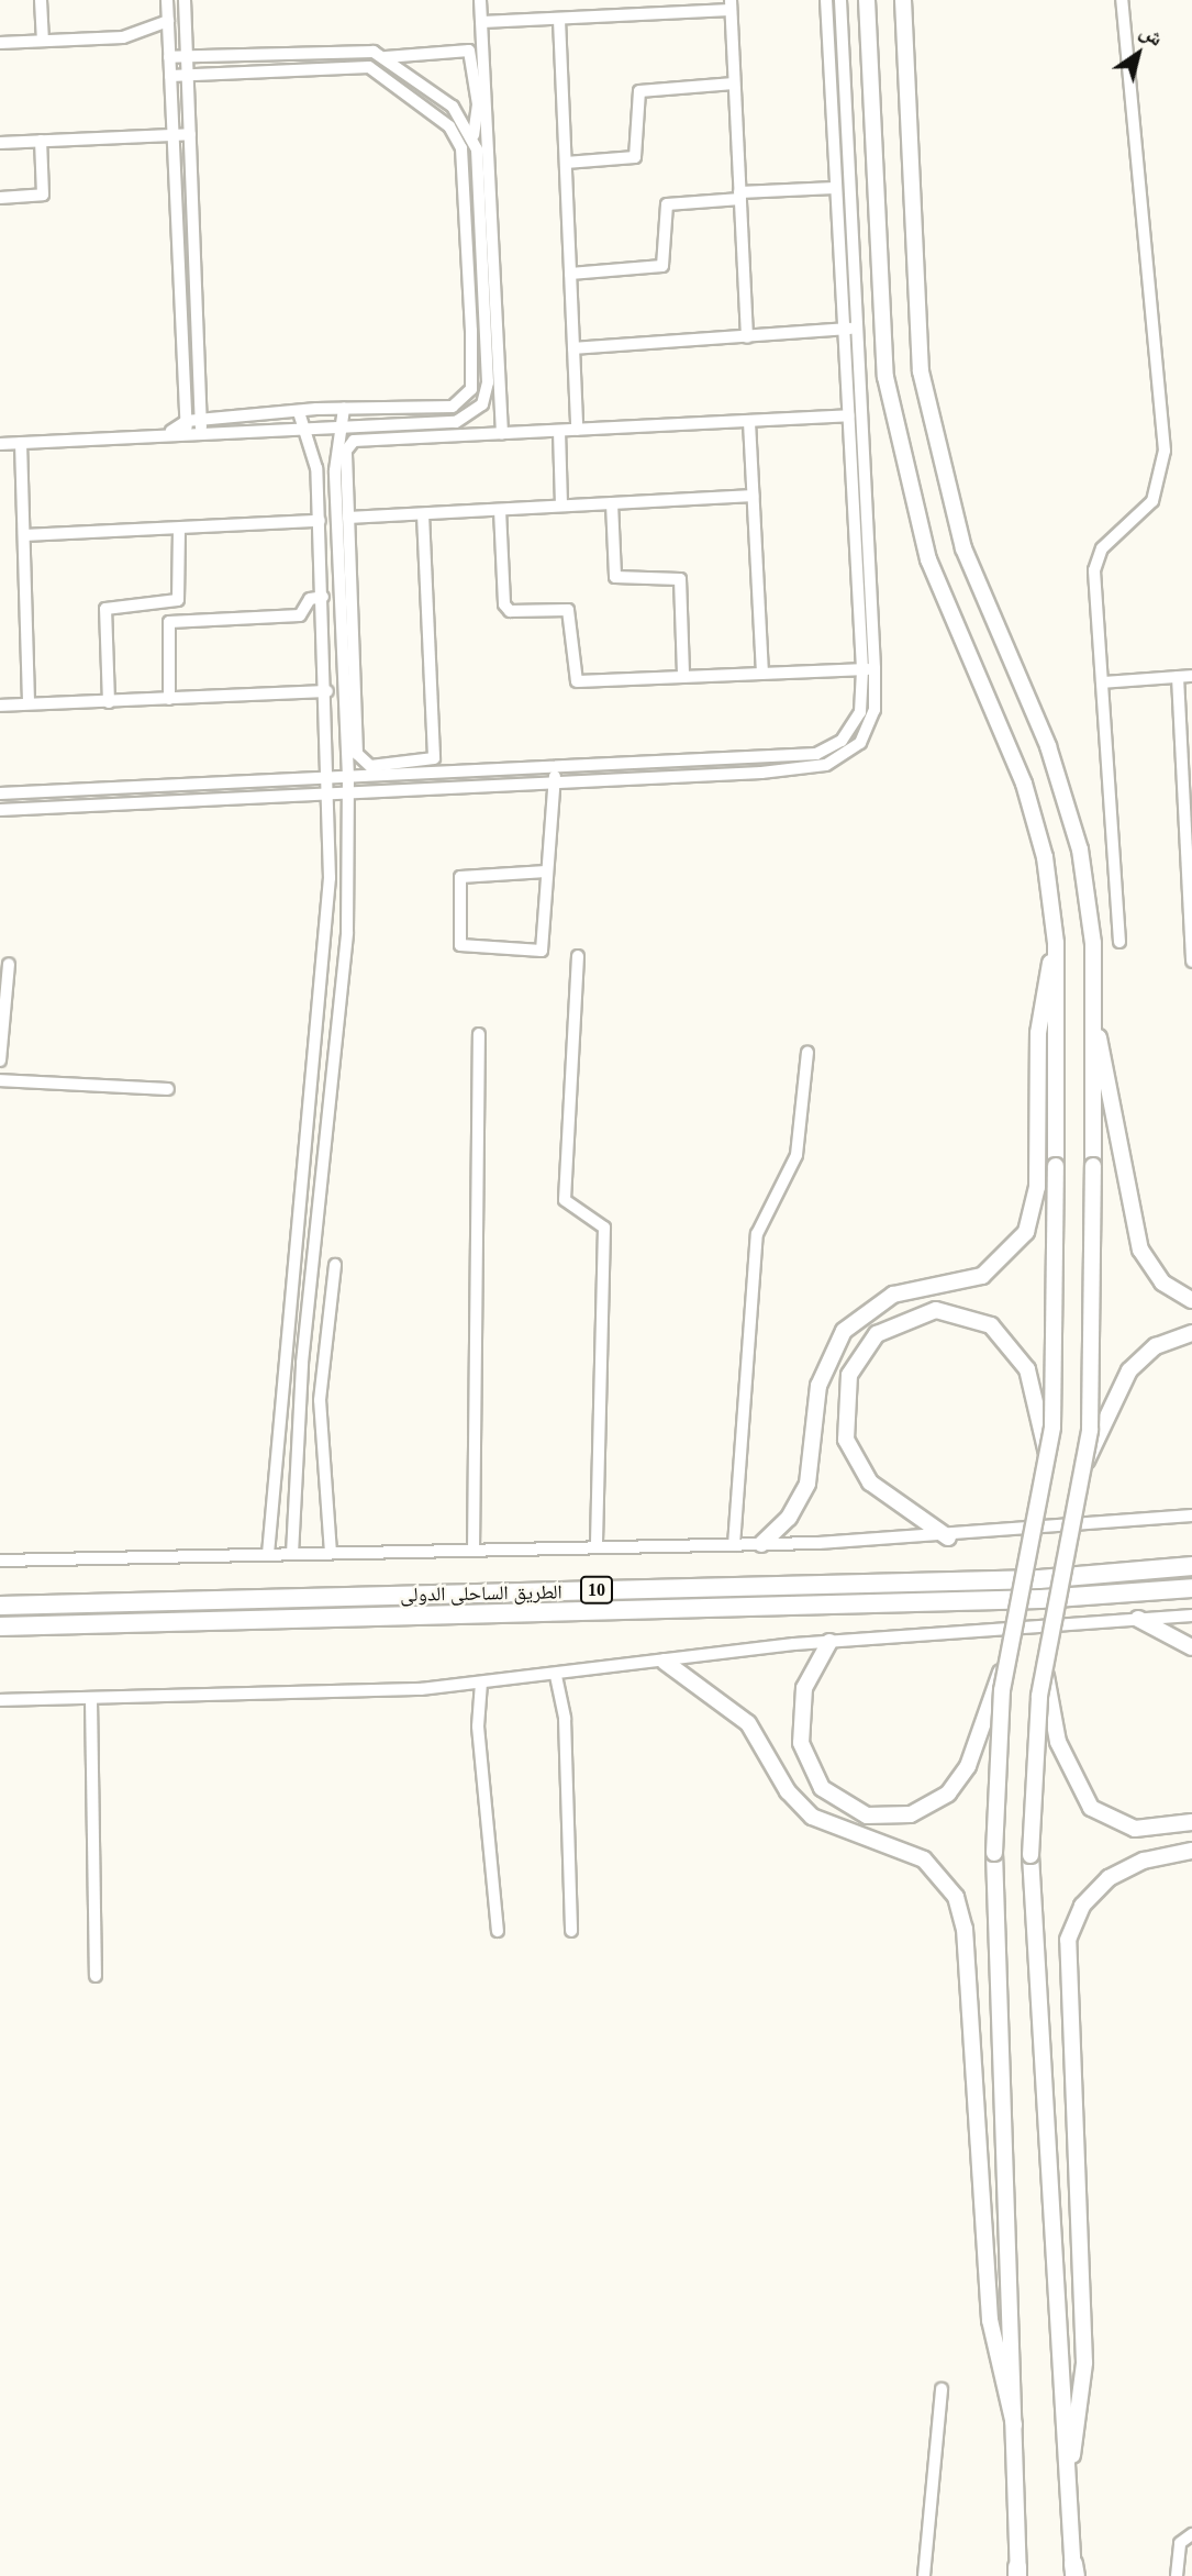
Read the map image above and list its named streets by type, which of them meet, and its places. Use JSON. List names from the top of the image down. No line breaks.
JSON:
{"streets":{"highway":["10","الطريق الساحلى الدولى"]},"north":"top right"}
